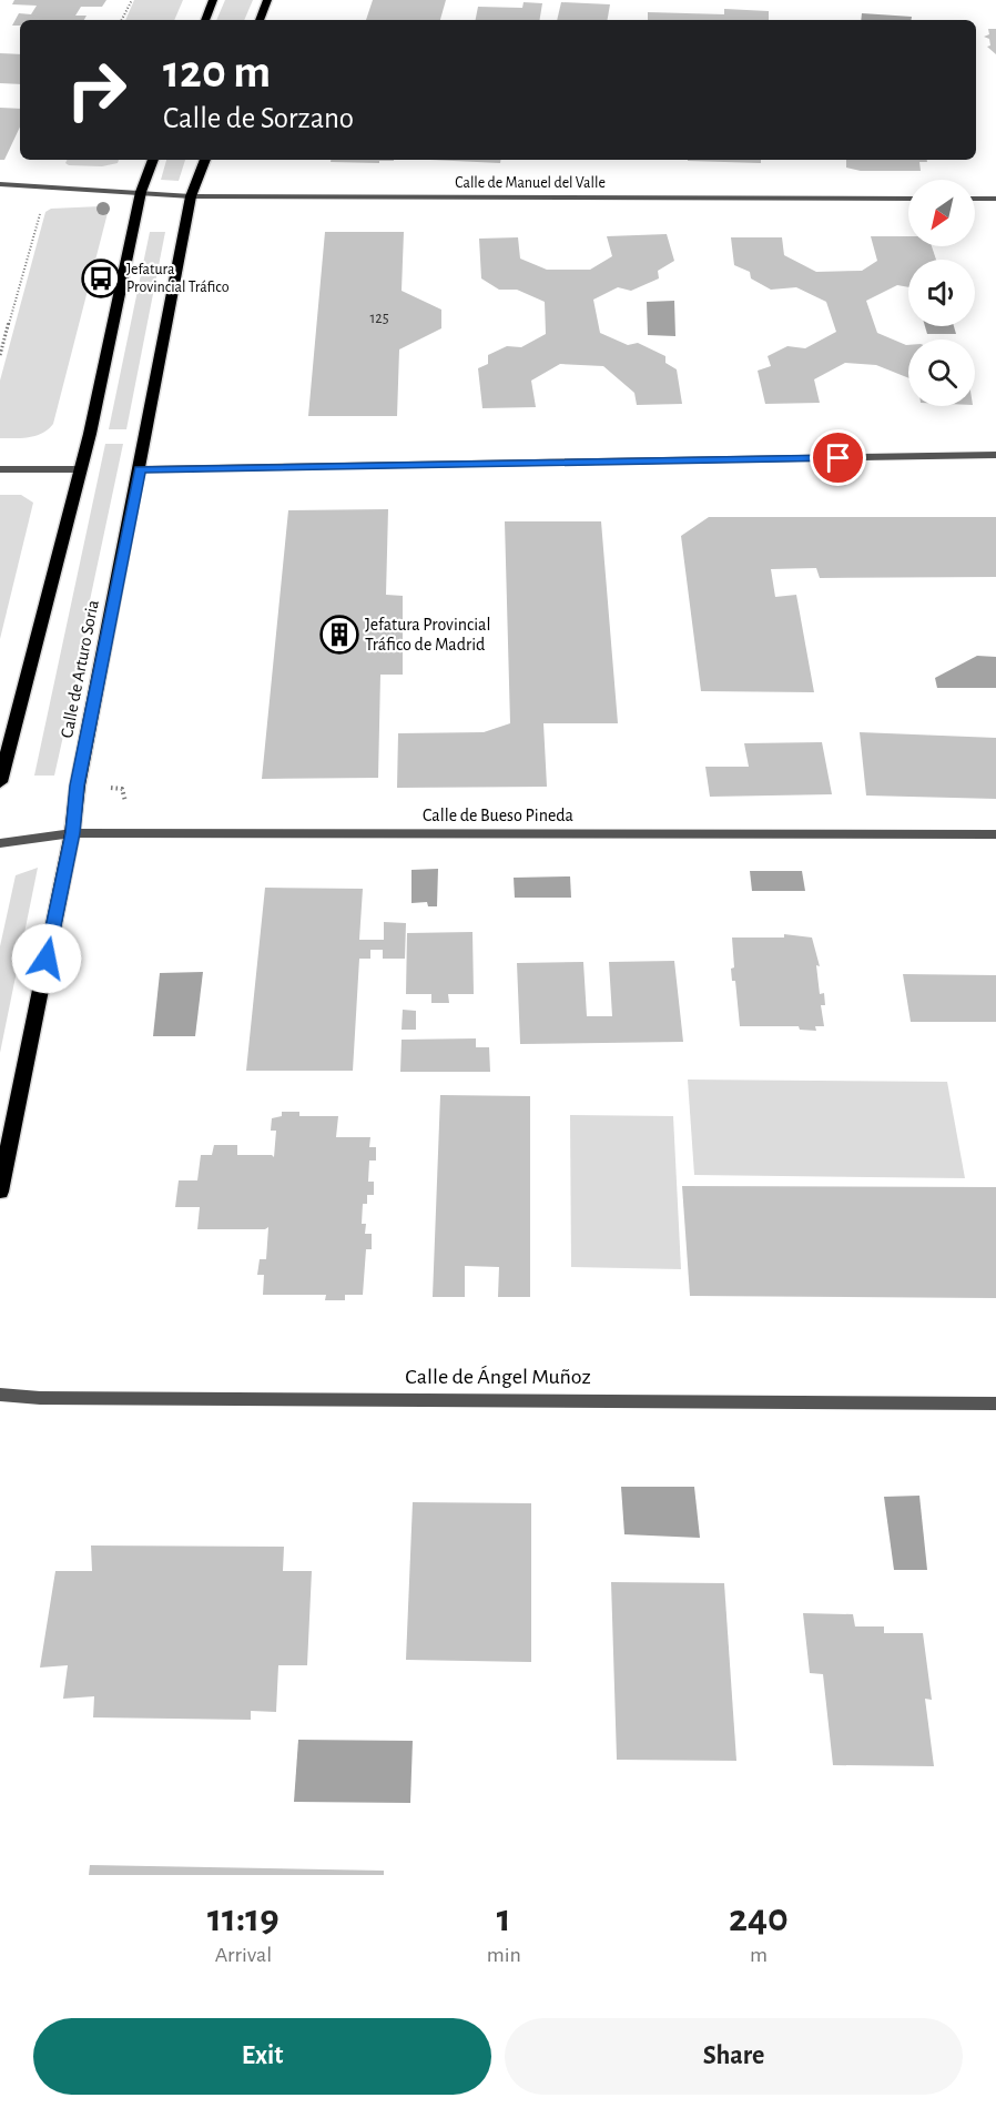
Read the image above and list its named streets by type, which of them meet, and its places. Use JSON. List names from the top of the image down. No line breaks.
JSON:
{"streets":{"main road":["Calle de Arturo Soria"],"street":["Calle de Manuel del Valle","Calle de Bueso Pineda","Calle de Ángel Muñoz"]},"crossings":[["Calle de Manuel del Valle","Calle de Arturo Soria"],["Calle de Arturo Soria","Calle de Bueso Pineda"]],"places":{"bus stop":["Jefatura Provincial Tráfico"],"building":["Jefatura Provincial Tráfico de Madrid"]},"house_numbers":["125"],"north":"bottom left","page":{"turn":["120 m","Calle de Sorzano"],"eta":["11:19","Arrival","1","min","240","m"],"buttons":["Exit","Share"]}}
